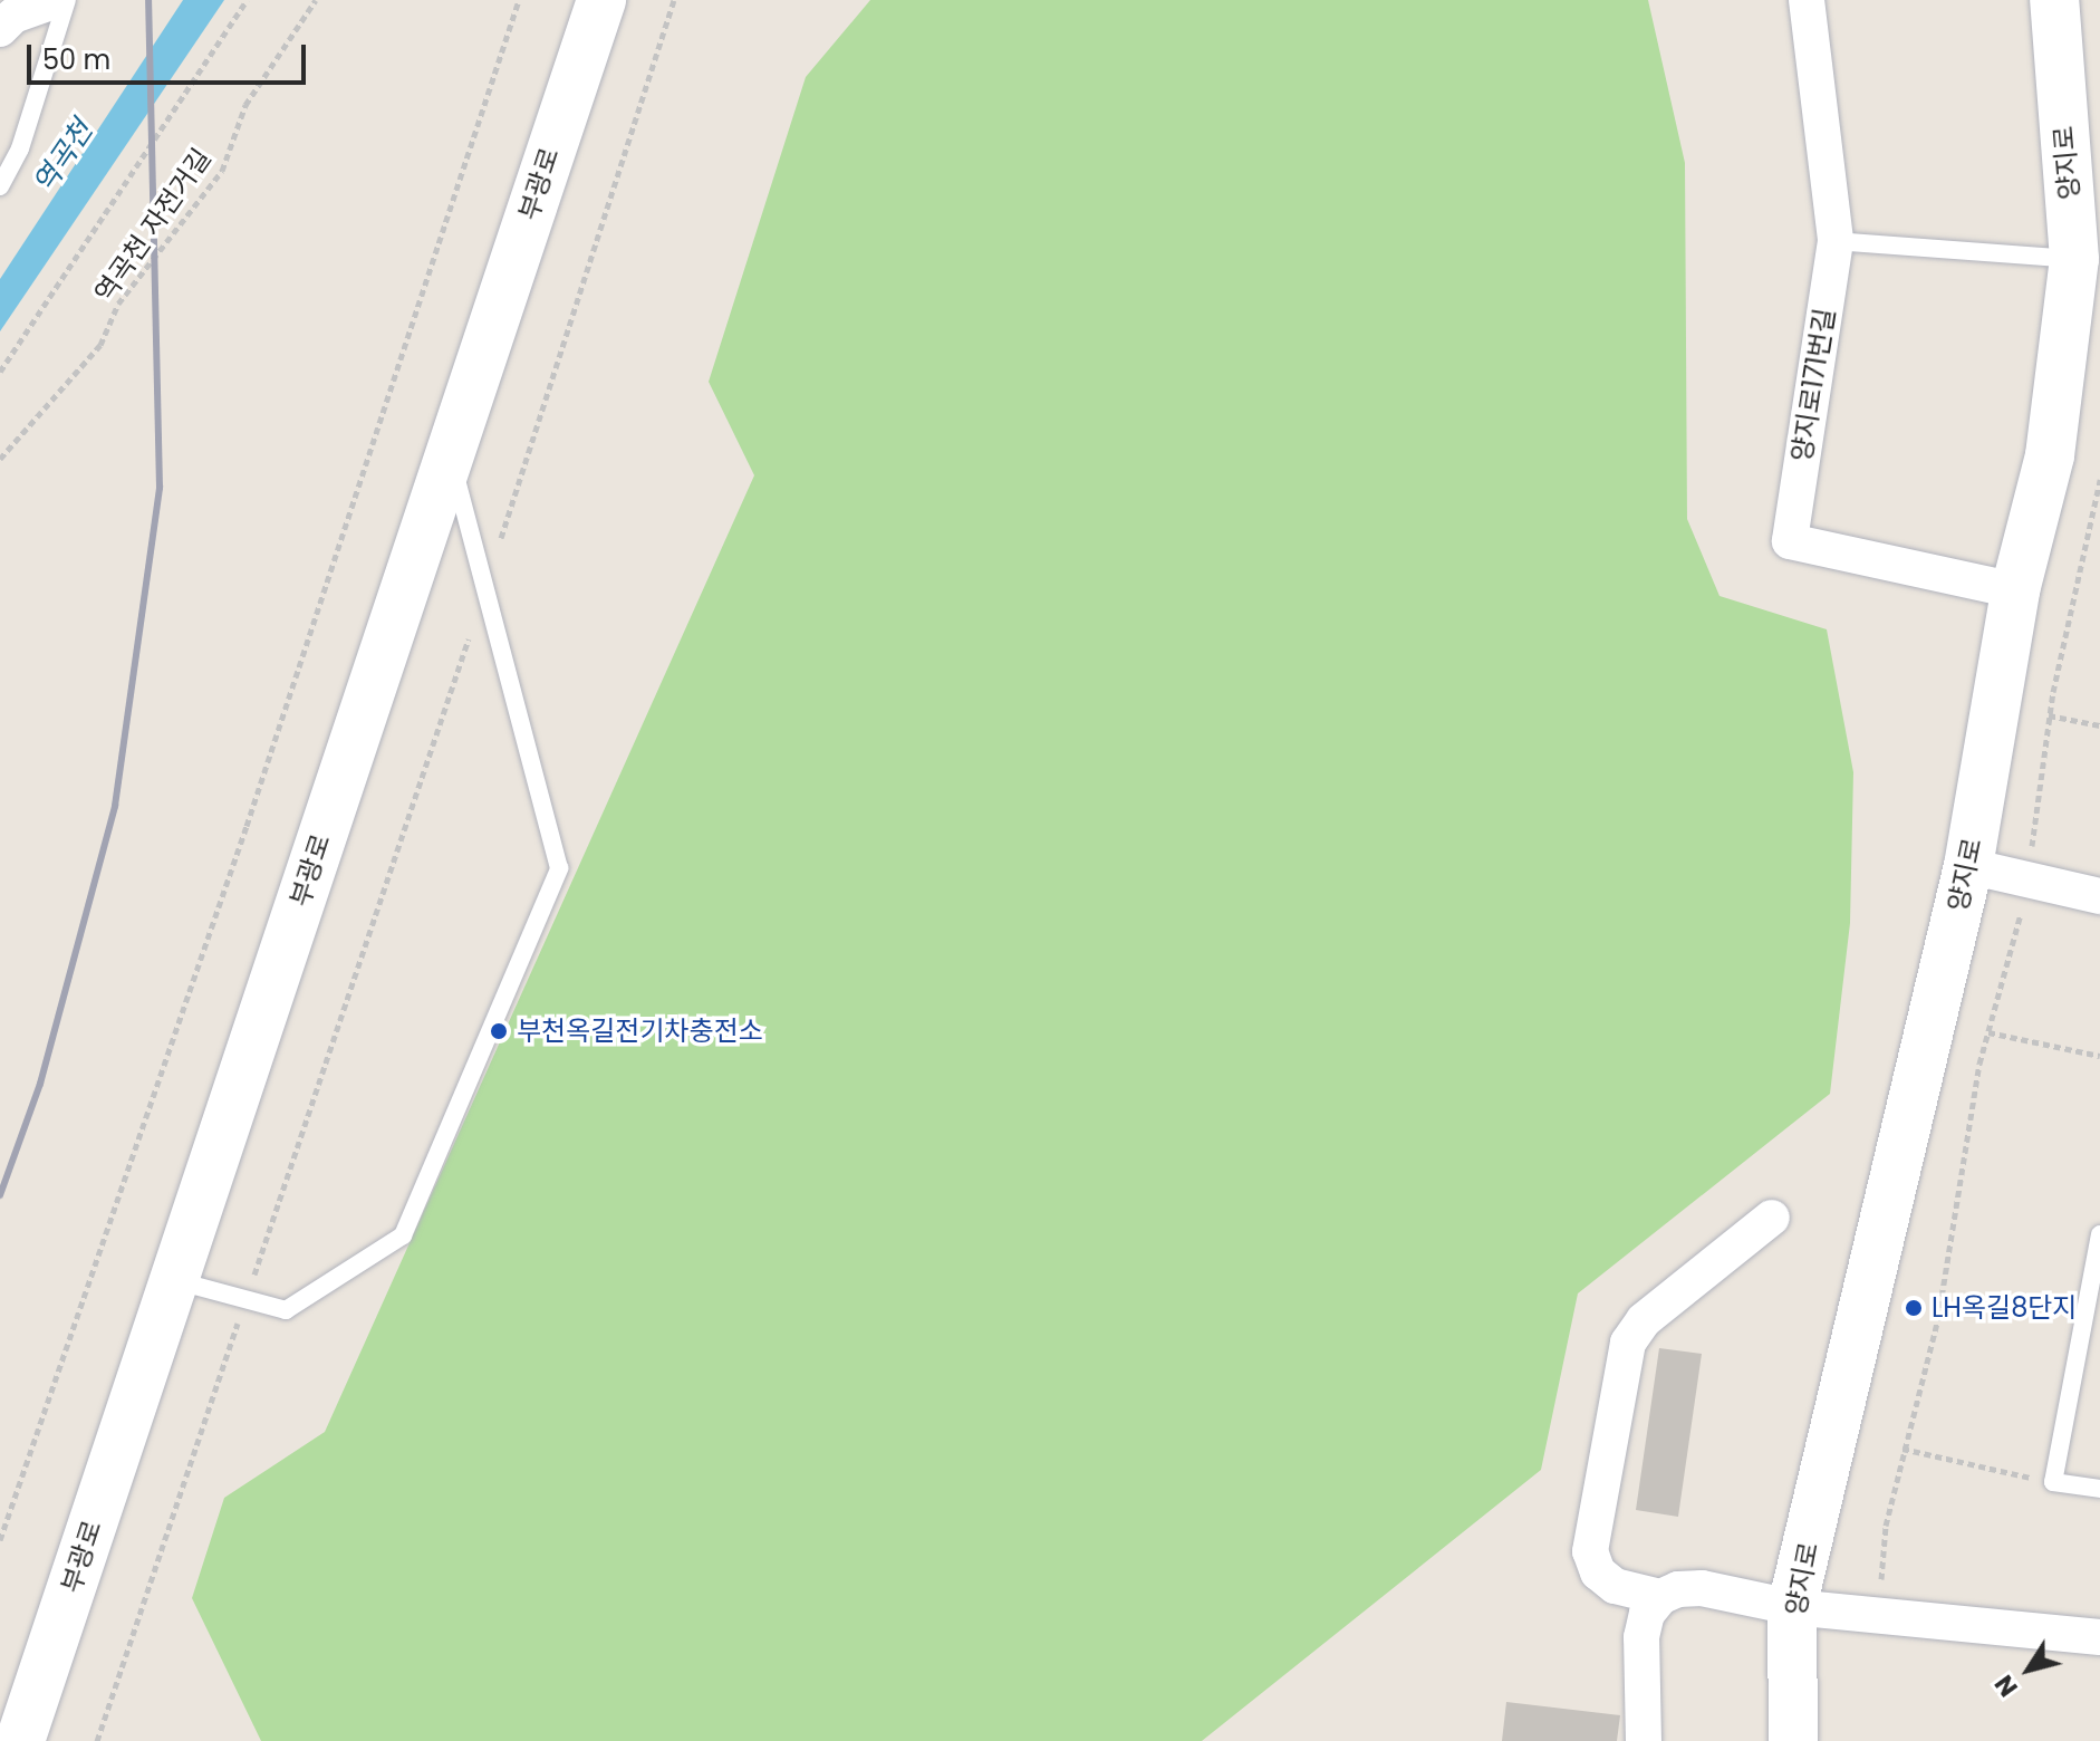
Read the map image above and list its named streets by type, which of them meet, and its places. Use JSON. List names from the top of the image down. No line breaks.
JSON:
{"streets":{"main road":["양지로","부광로"],"street":["양지로171번길"],"path":["역곡천 자전거길"]},"crossings":[["양지로","양지로171번길"]],"water":["역곡천"],"places":["부천옥길전기차충전소","LH옥길8단지"],"scale_bar":"50 m","north":"bottom left"}
